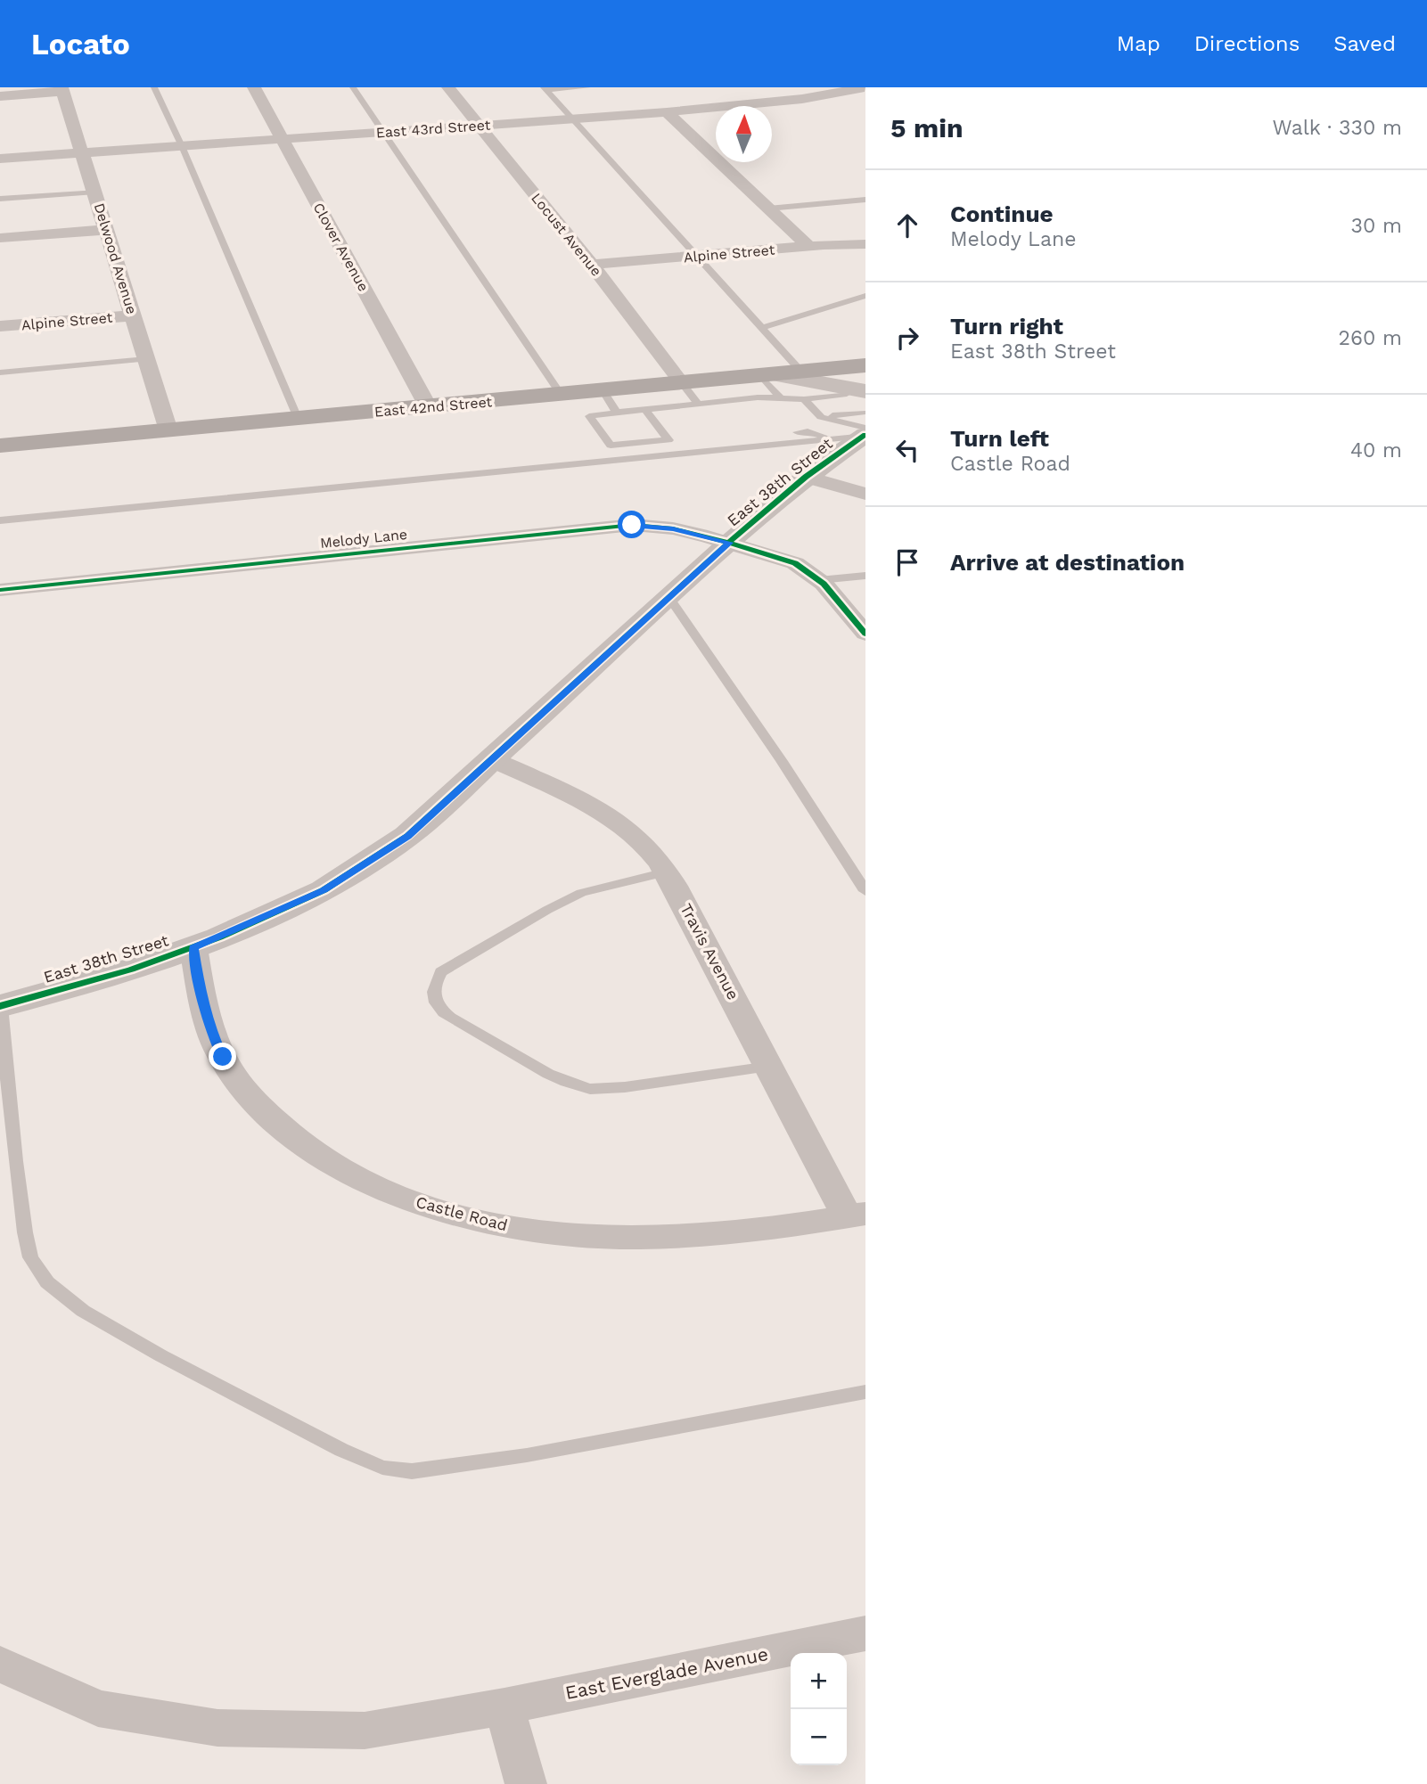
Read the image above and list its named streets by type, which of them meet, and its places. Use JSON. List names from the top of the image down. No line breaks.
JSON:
{"streets":{"highway":["East 42nd Street"],"street":["East 43rd Street","Locust Avenue","Clover Avenue","Alpine Street","Delwood Avenue","East 38th Street","Melody Lane","Travis Avenue","Castle Road","East Everglade Avenue"]},"crossings":[["East 43rd Street","Locust Avenue"],["East 43rd Street","Clover Avenue"],["East 43rd Street","Delwood Avenue"],["Locust Avenue","Alpine Street"],["Locust Avenue","East 42nd Street"],["Clover Avenue","East 42nd Street"],["Alpine Street","Delwood Avenue"],["Delwood Avenue","East 42nd Street"],["East 38th Street","Melody Lane"],["East 38th Street","Travis Avenue"],["East 38th Street","Castle Road"],["Travis Avenue","Castle Road"]],"north":"top","page":{"header":"Locato","nav":["Map","Directions","Saved"],"heading":["5 min","Walk · 330 m"],"list":[["Continue","Melody Lane","30 m"],["Turn right","East 38th Street","260 m"],["Turn left","Castle Road","40 m"],"Arrive at destination"],"map_buttons":["+","−"]}}
